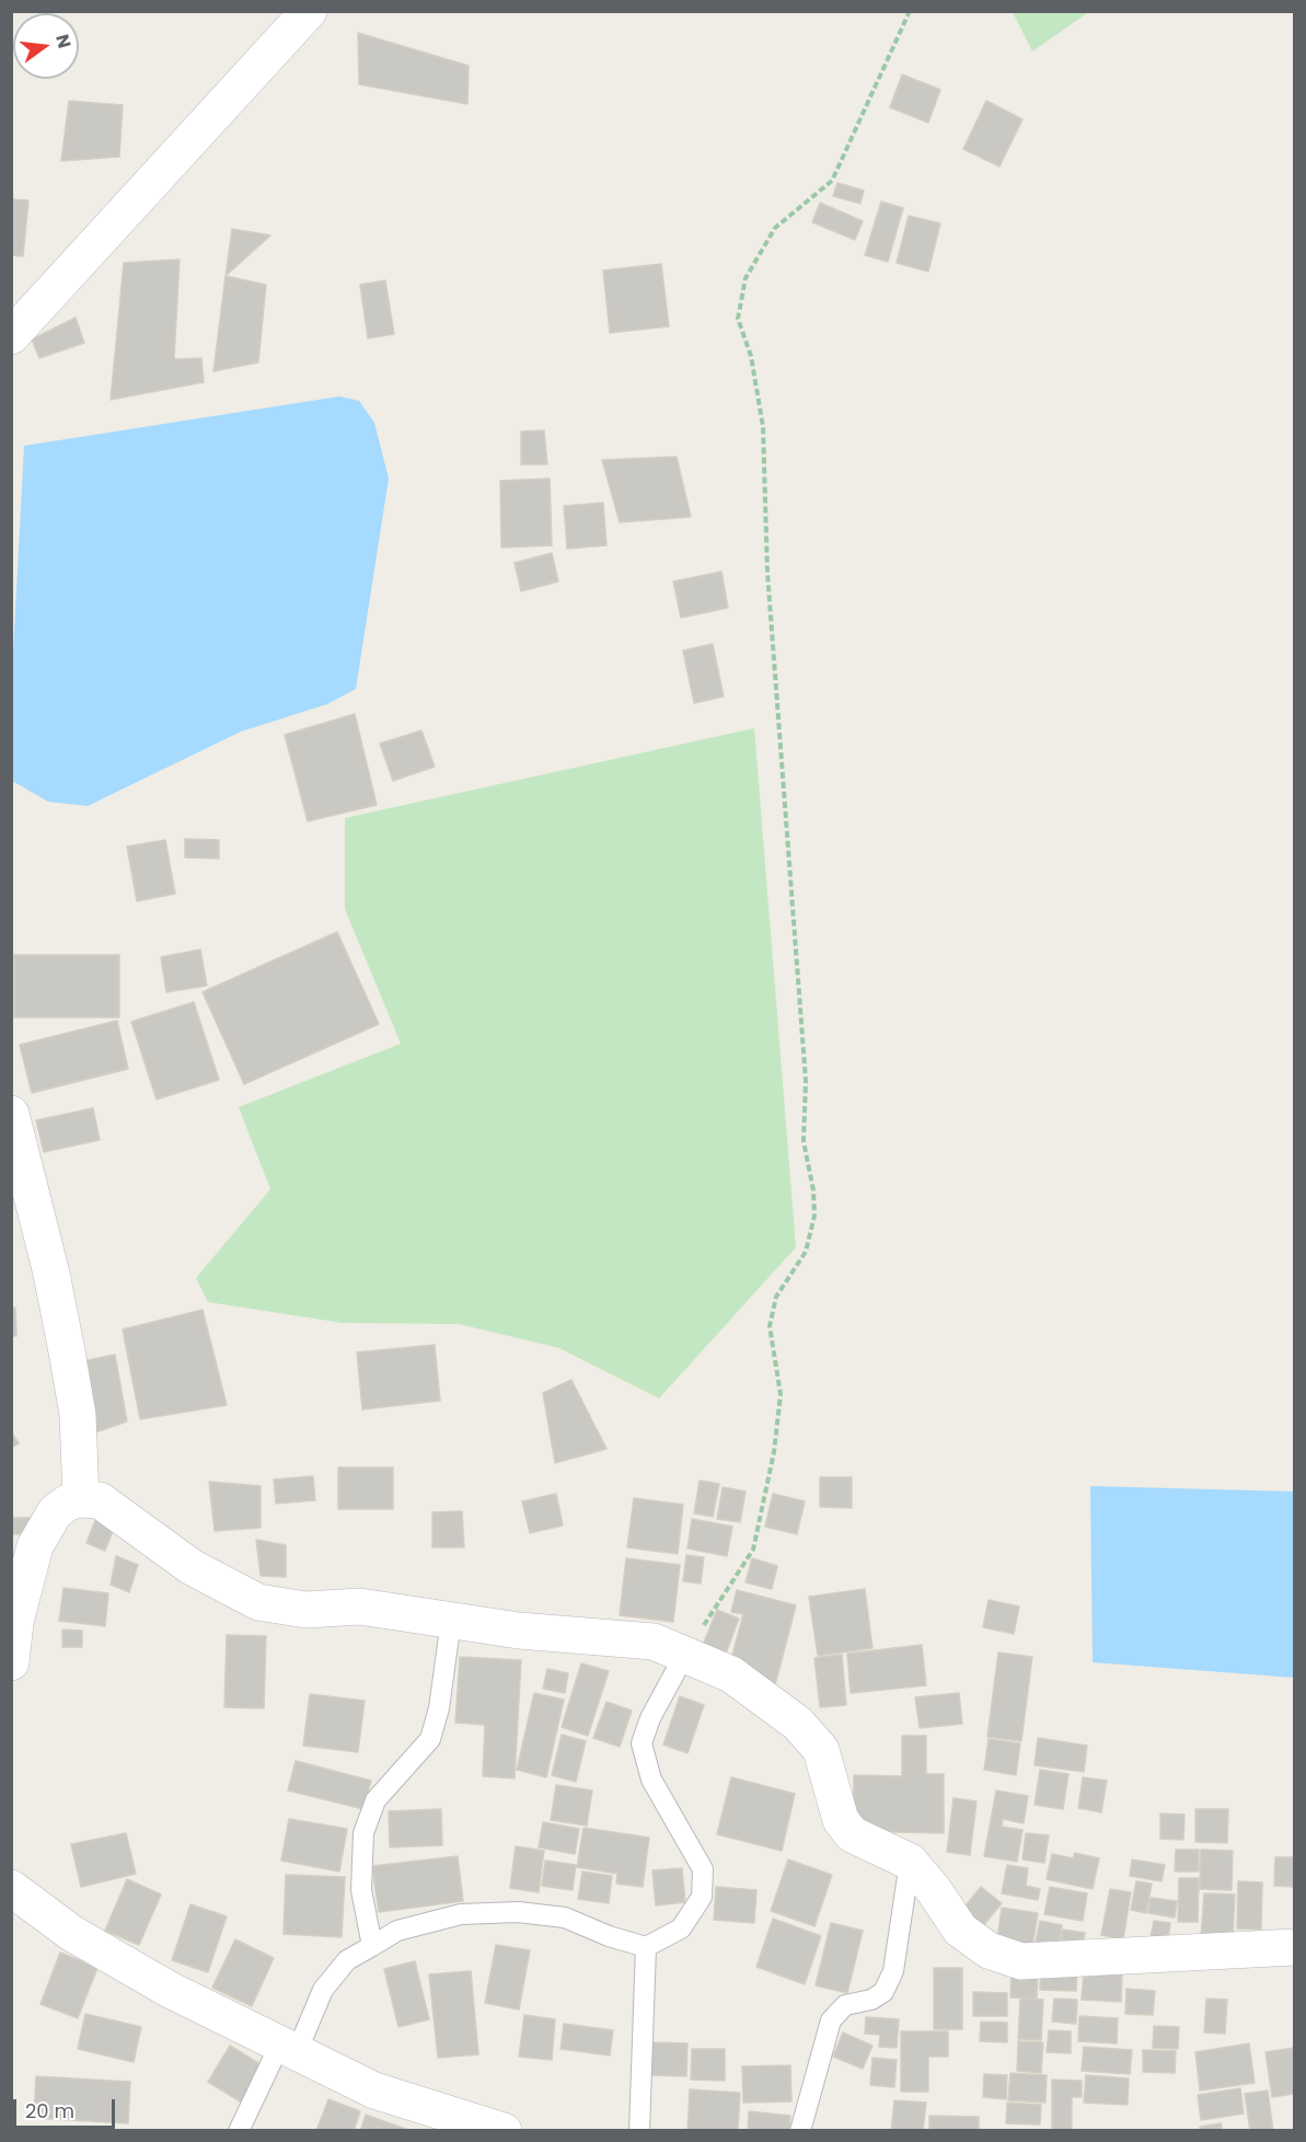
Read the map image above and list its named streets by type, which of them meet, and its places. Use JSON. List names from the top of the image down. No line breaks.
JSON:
{"scale_bar":"20 m","north":"right"}
